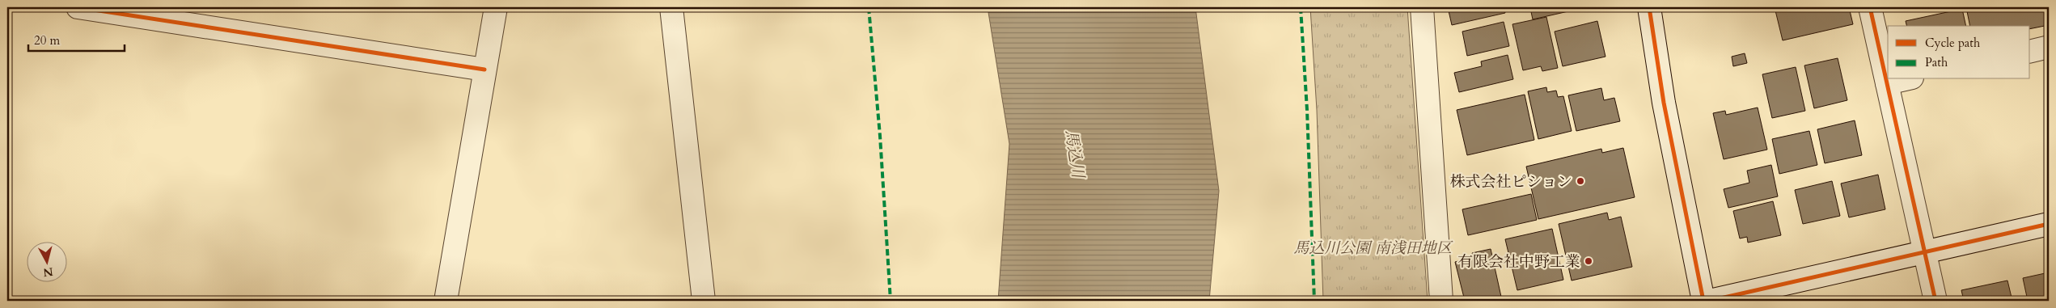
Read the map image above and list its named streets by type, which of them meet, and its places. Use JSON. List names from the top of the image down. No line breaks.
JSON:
{"water":["馬込川"],"parks":["馬込川公園 南浅田地区"],"places":["株式会社ピション","有限会社中野工業"],"legend":["Cycle path","Path"],"scale_bar":"20 m","north":"bottom"}
